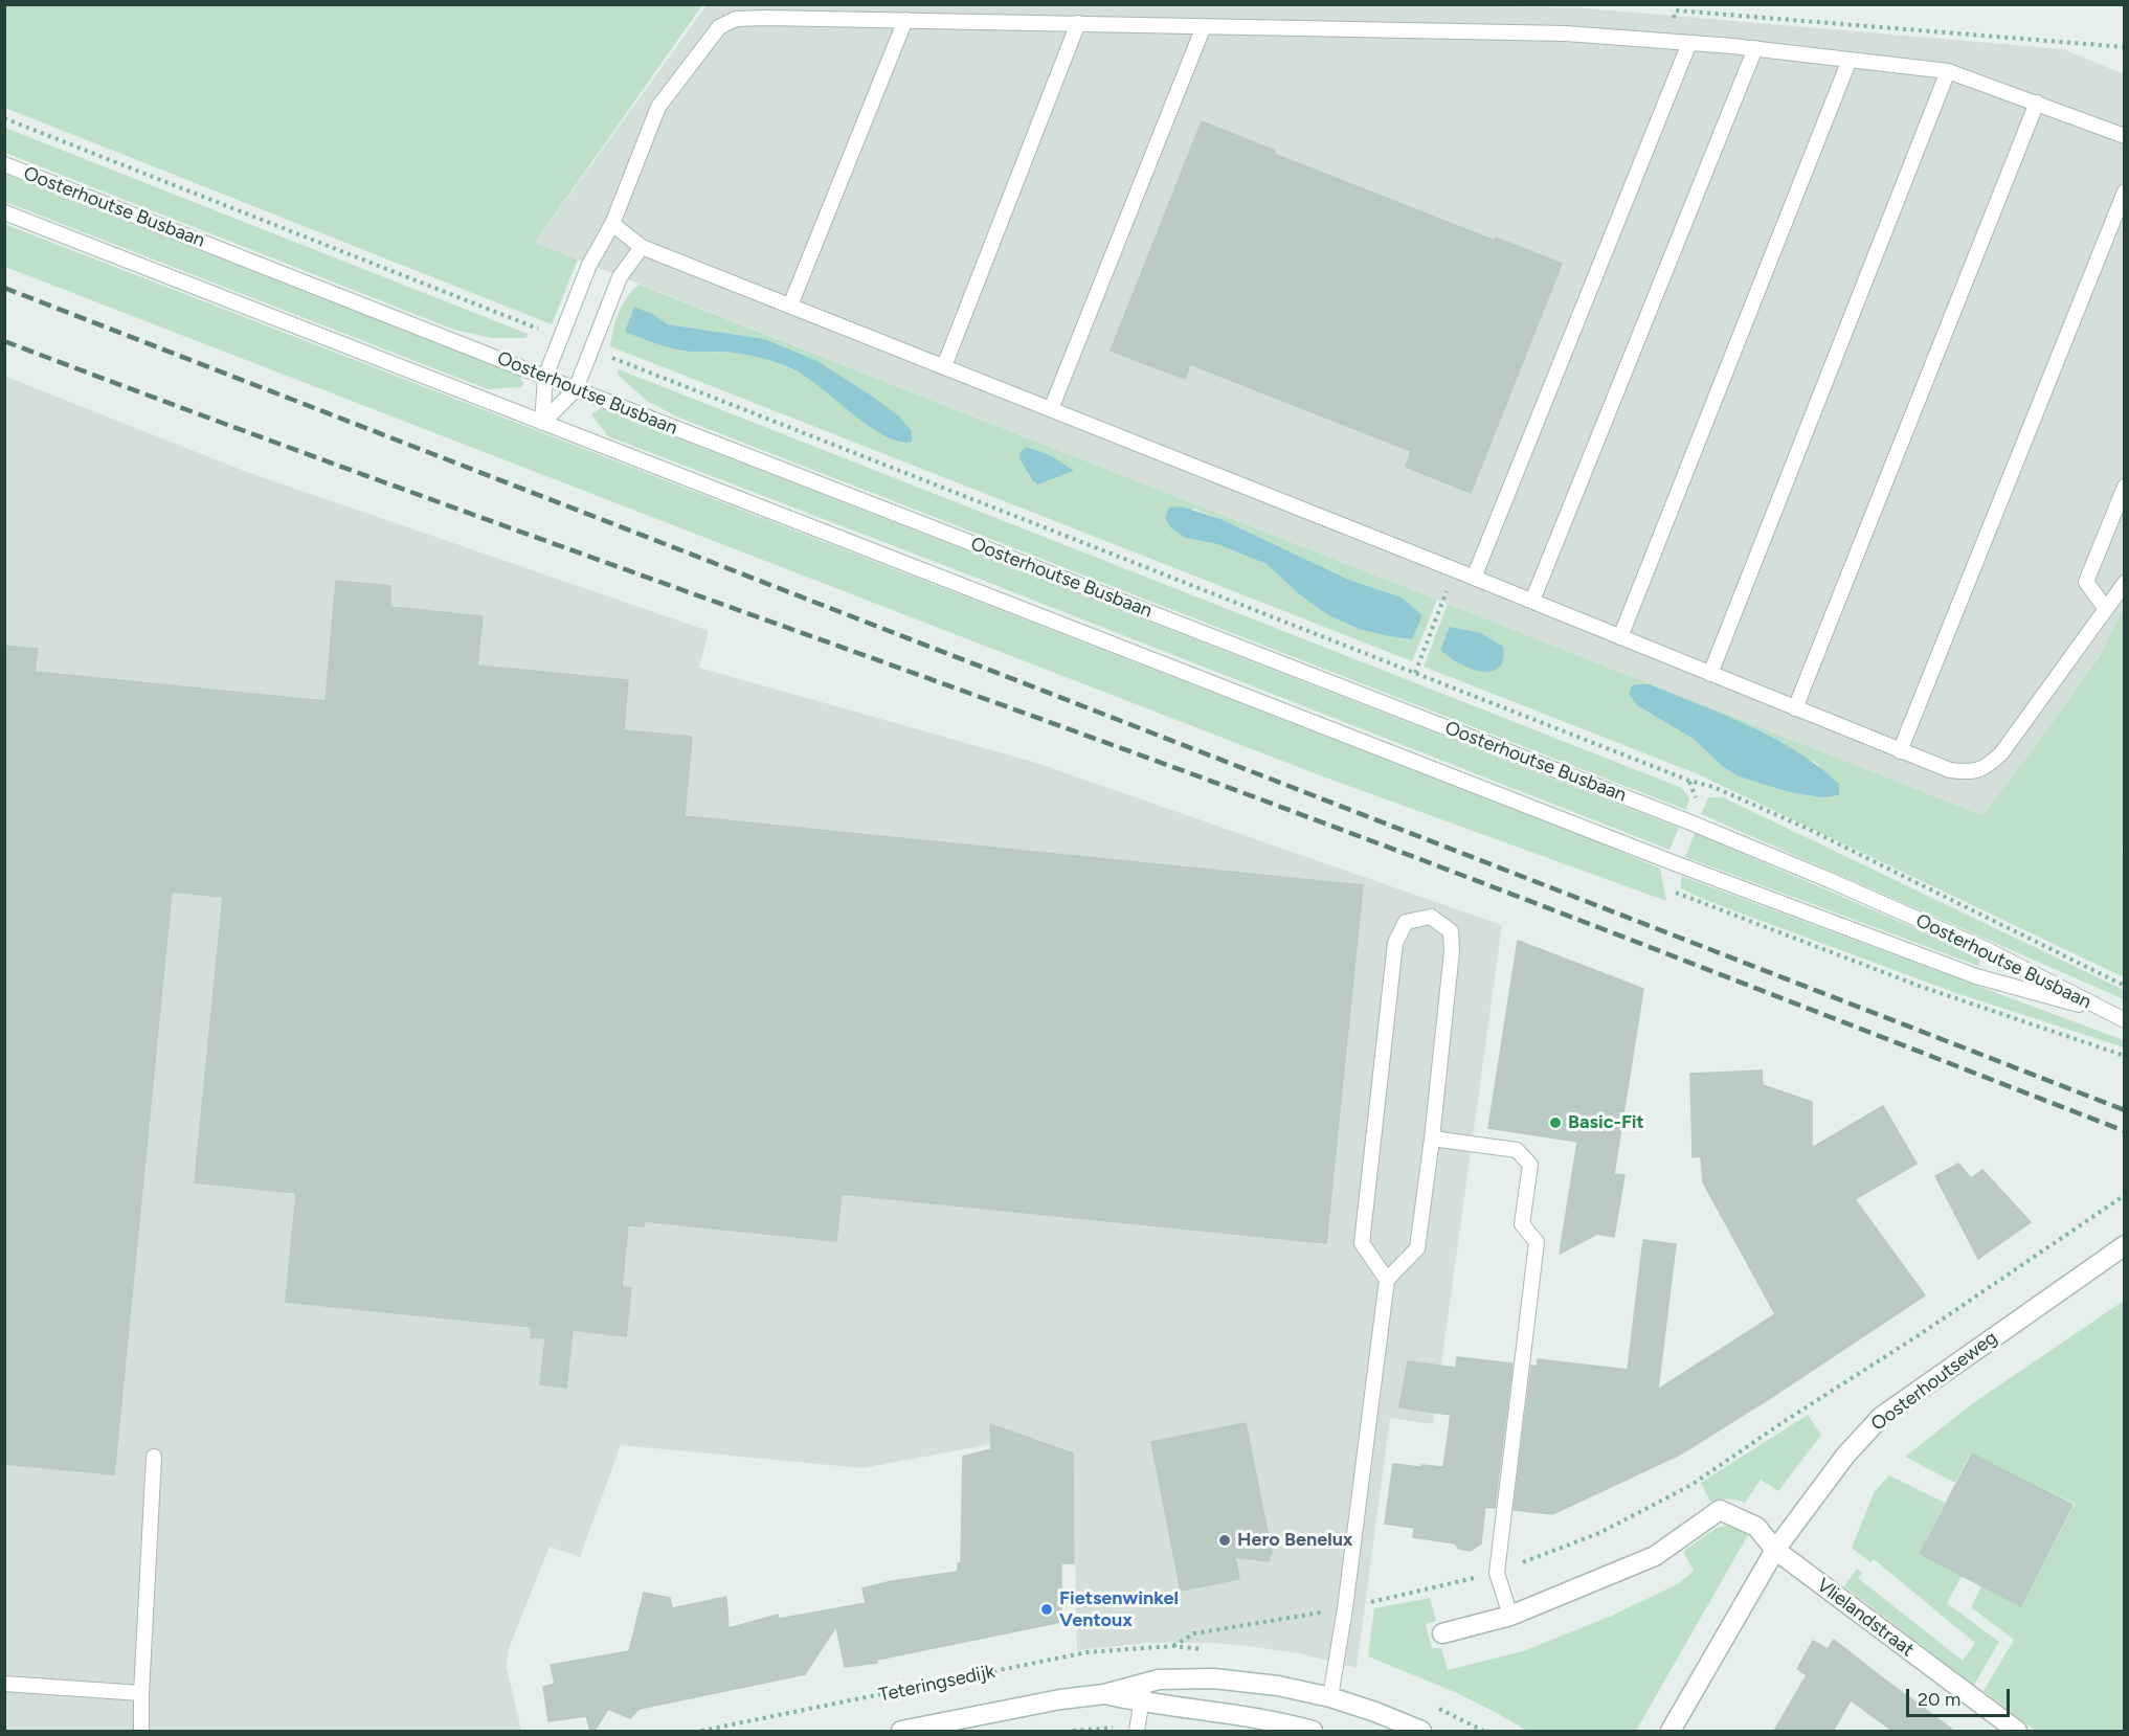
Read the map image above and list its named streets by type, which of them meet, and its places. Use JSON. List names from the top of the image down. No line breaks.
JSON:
{"streets":{"street":["Oosterhoutseweg","Vlielandstraat","Teteringsedijk"],"lane":["Oosterhoutse Busbaan"]},"crossings":[["Oosterhoutseweg","Vlielandstraat"]],"places":["Basic-Fit","Hero Benelux","Fietsenwinkel Ventoux"],"scale_bar":"20 m"}
